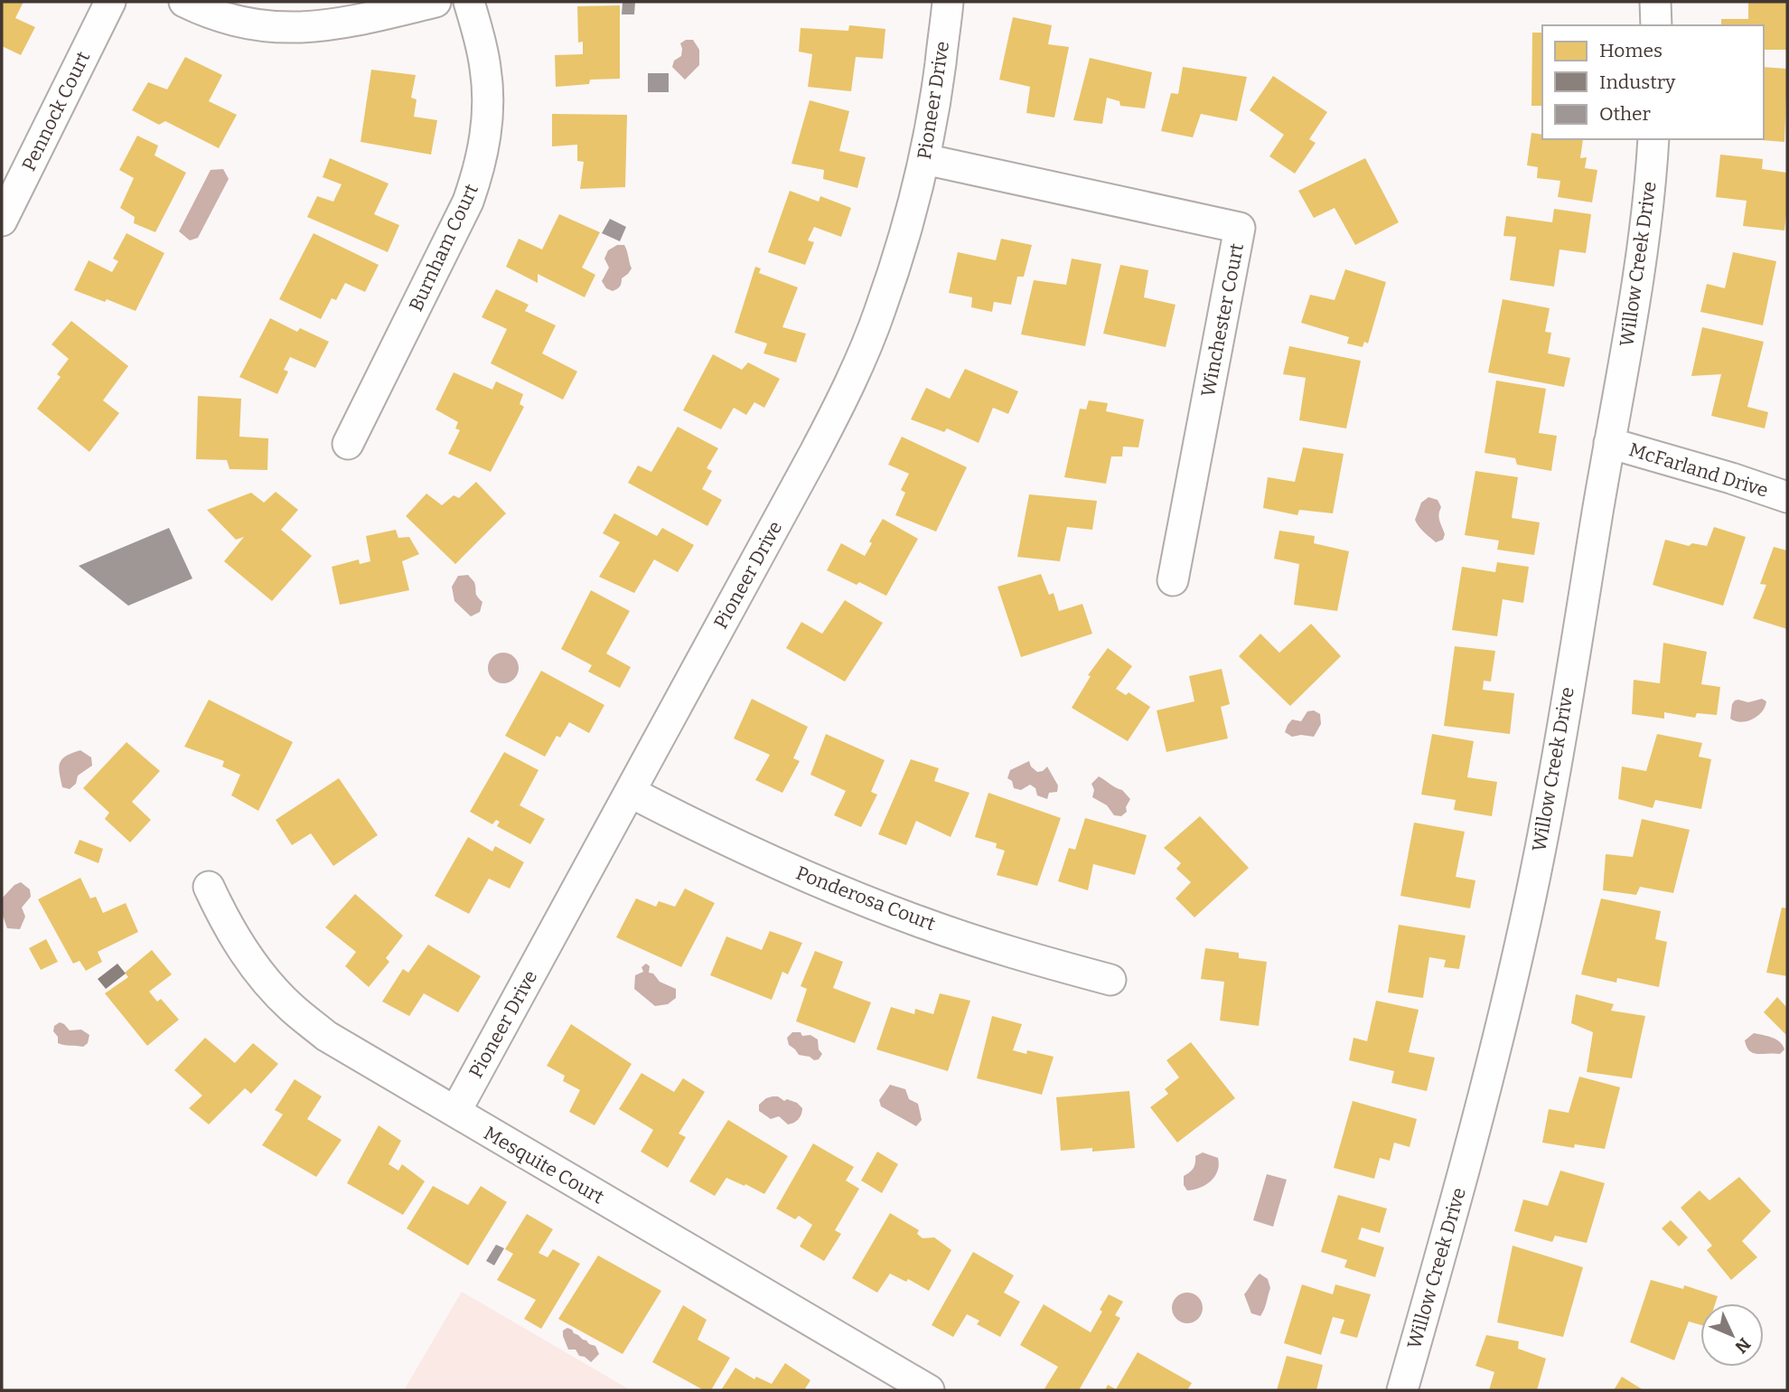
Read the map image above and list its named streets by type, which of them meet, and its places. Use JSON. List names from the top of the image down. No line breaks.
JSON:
{"streets":{"street":["Pioneer Drive","Pennock Court","Burnham Court","Willow Creek Drive","Winchester Court","McFarland Drive","Ponderosa Court","Mesquite Court"]},"crossings":[["Pioneer Drive","Winchester Court"],["Pioneer Drive","Ponderosa Court"],["Pioneer Drive","Mesquite Court"],["Willow Creek Drive","McFarland Drive"]],"legend":["Homes","Industry","Other"],"north":"bottom right"}
